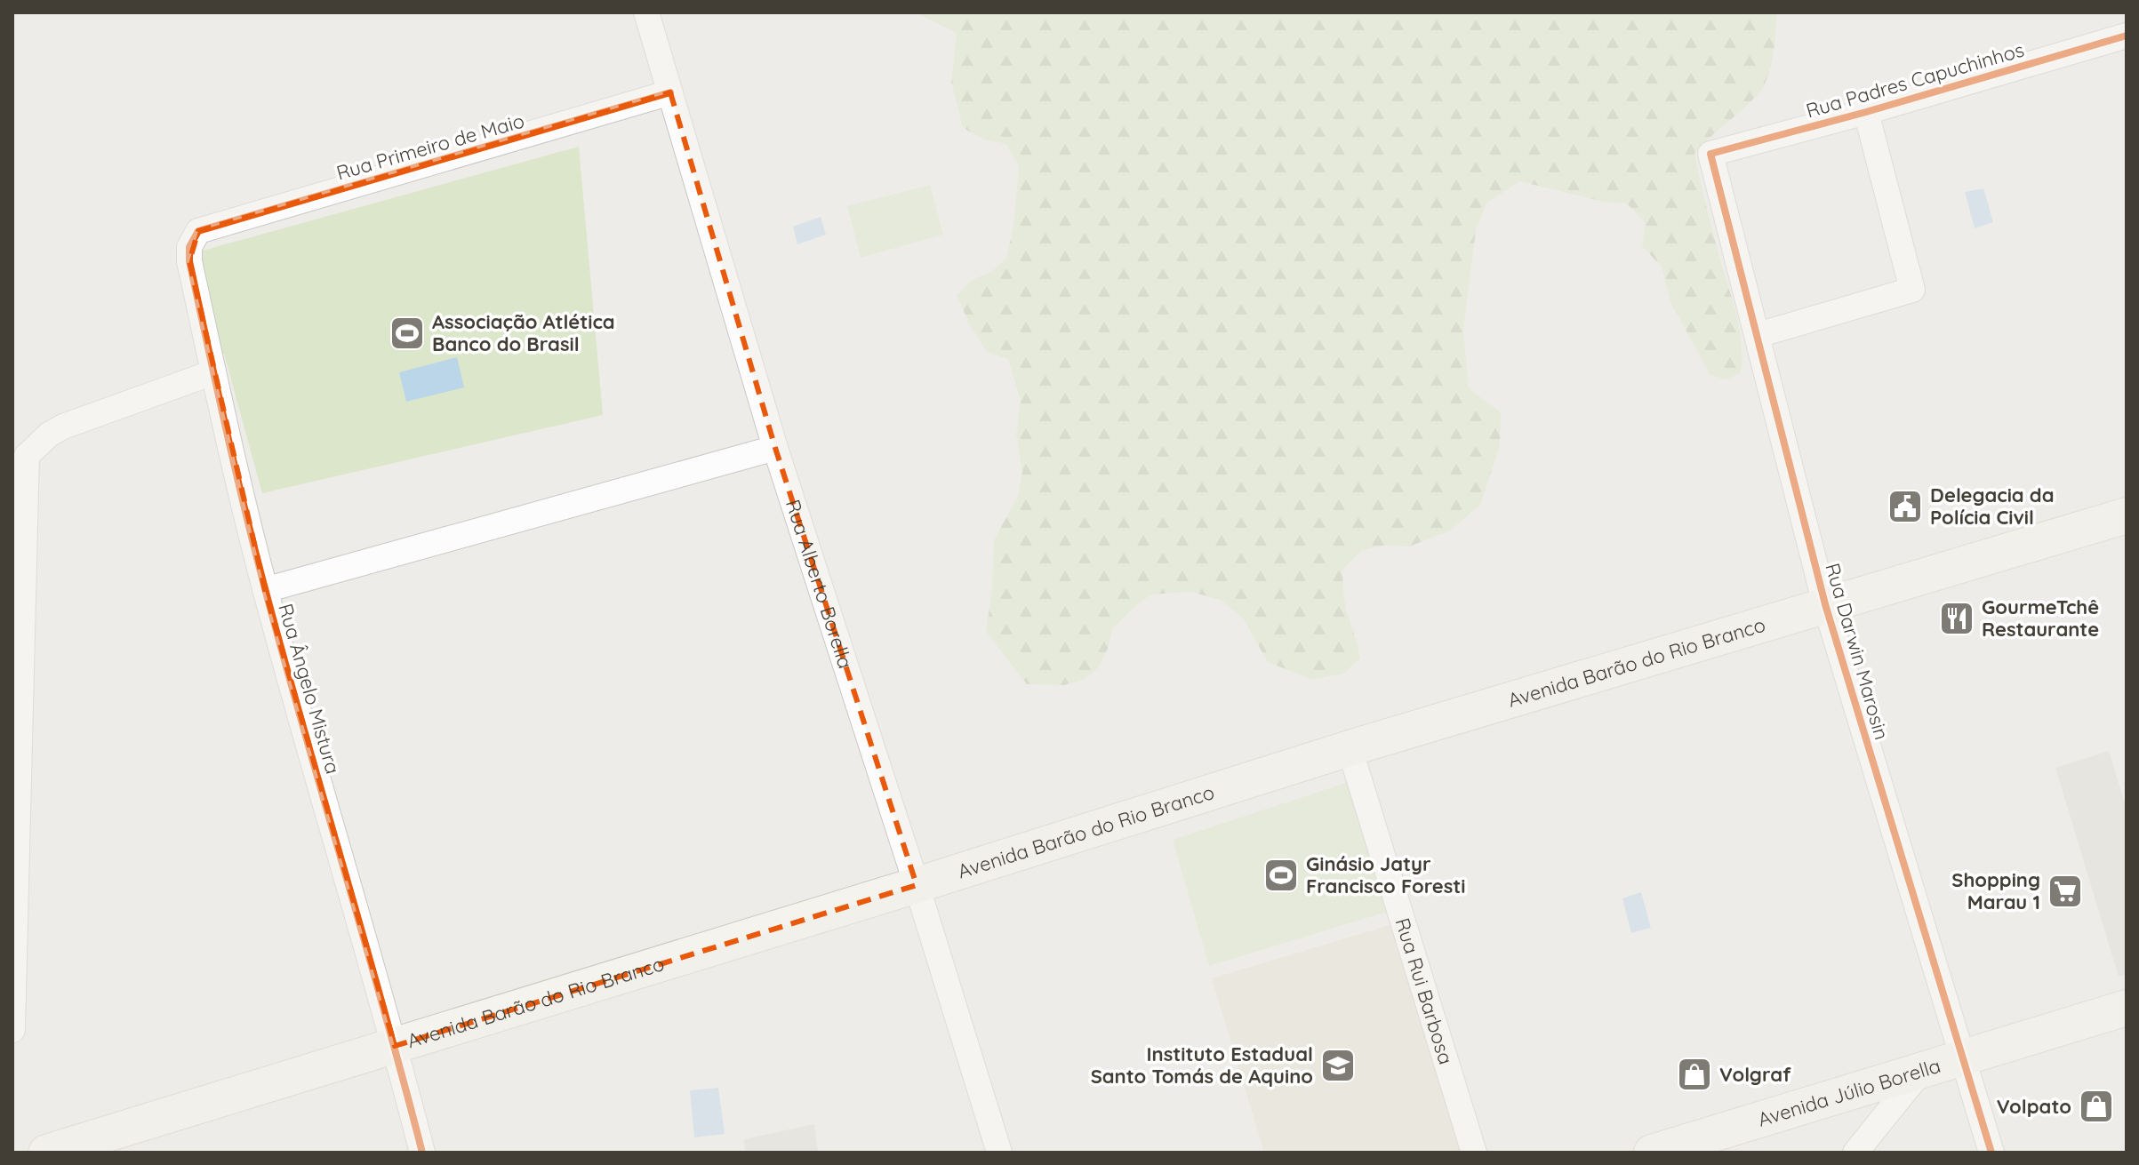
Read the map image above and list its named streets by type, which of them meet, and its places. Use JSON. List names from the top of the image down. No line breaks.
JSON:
{"streets":{"main road":["Avenida Barão do Rio Branco","Avenida Júlio Borella"],"street":["Rua Padres Capuchinhos","Rua Primeiro de Maio","Rua Alberto Borella","Rua Darwin Marosin","Rua Ângelo Mistura","Rua Rui Barbosa"]},"crossings":[["Rua Padres Capuchinhos","Rua Darwin Marosin"],["Rua Primeiro de Maio","Rua Alberto Borella"],["Rua Primeiro de Maio","Rua Ângelo Mistura"],["Rua Alberto Borella","Avenida Barão do Rio Branco"],["Rua Darwin Marosin","Avenida Barão do Rio Branco"],["Rua Darwin Marosin","Avenida Júlio Borella"],["Avenida Barão do Rio Branco","Rua Ângelo Mistura"],["Avenida Barão do Rio Branco","Rua Rui Barbosa"]],"places":{"sports":["Associação Atlética Banco do Brasil","Ginásio Jatyr Francisco Foresti"],"public building":["Delegacia da Polícia Civil"],"restaurant":["GourmeTchê Restaurante"],"supermarket":["Shopping Marau 1"],"school or university":["Instituto Estadual Santo Tomás de Aquino"],"shop":["Volgraf","Volpato"]}}
